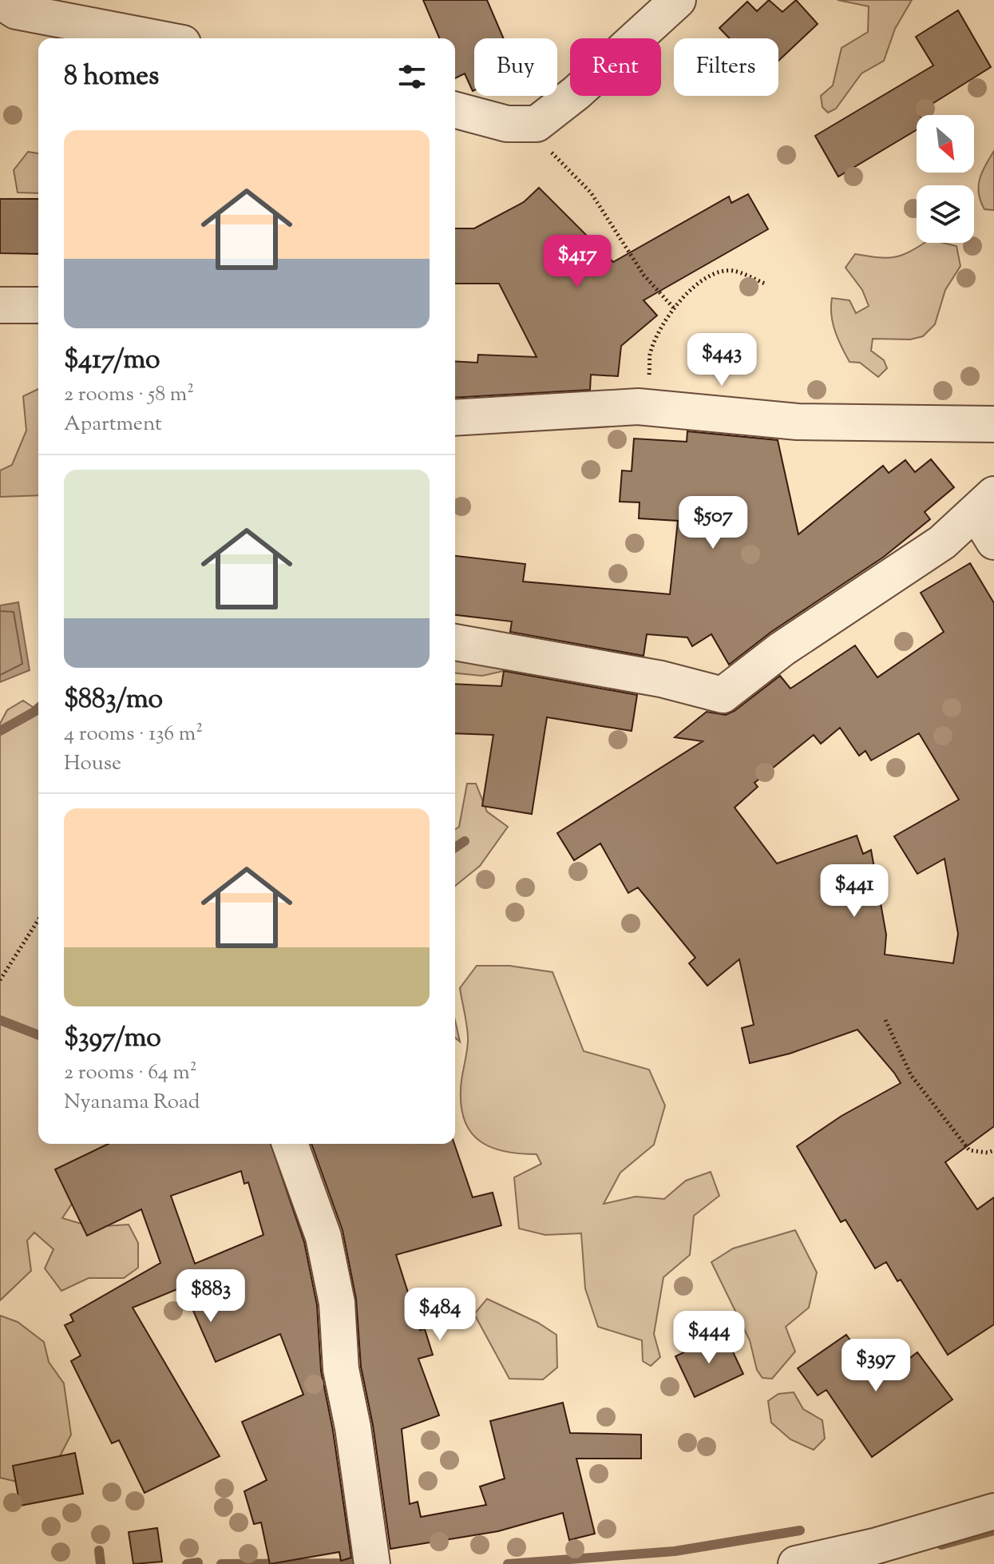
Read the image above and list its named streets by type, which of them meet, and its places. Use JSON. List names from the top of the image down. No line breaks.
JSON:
{"north":"bottom right","page":{"chip":["Buy","Rent","Filters"],"heading":"8 homes","list":[{"name":"$417/mo","note":"2 rooms · 58 m² · Apartment"},{"name":"$883/mo","note":"4 rooms · 136 m² · House"},{"name":"$397/mo","note":"2 rooms · 64 m² · Nyanama Road"}],"price":["$417","$443","$507","$441","$883","$484","$444","$397"]}}
